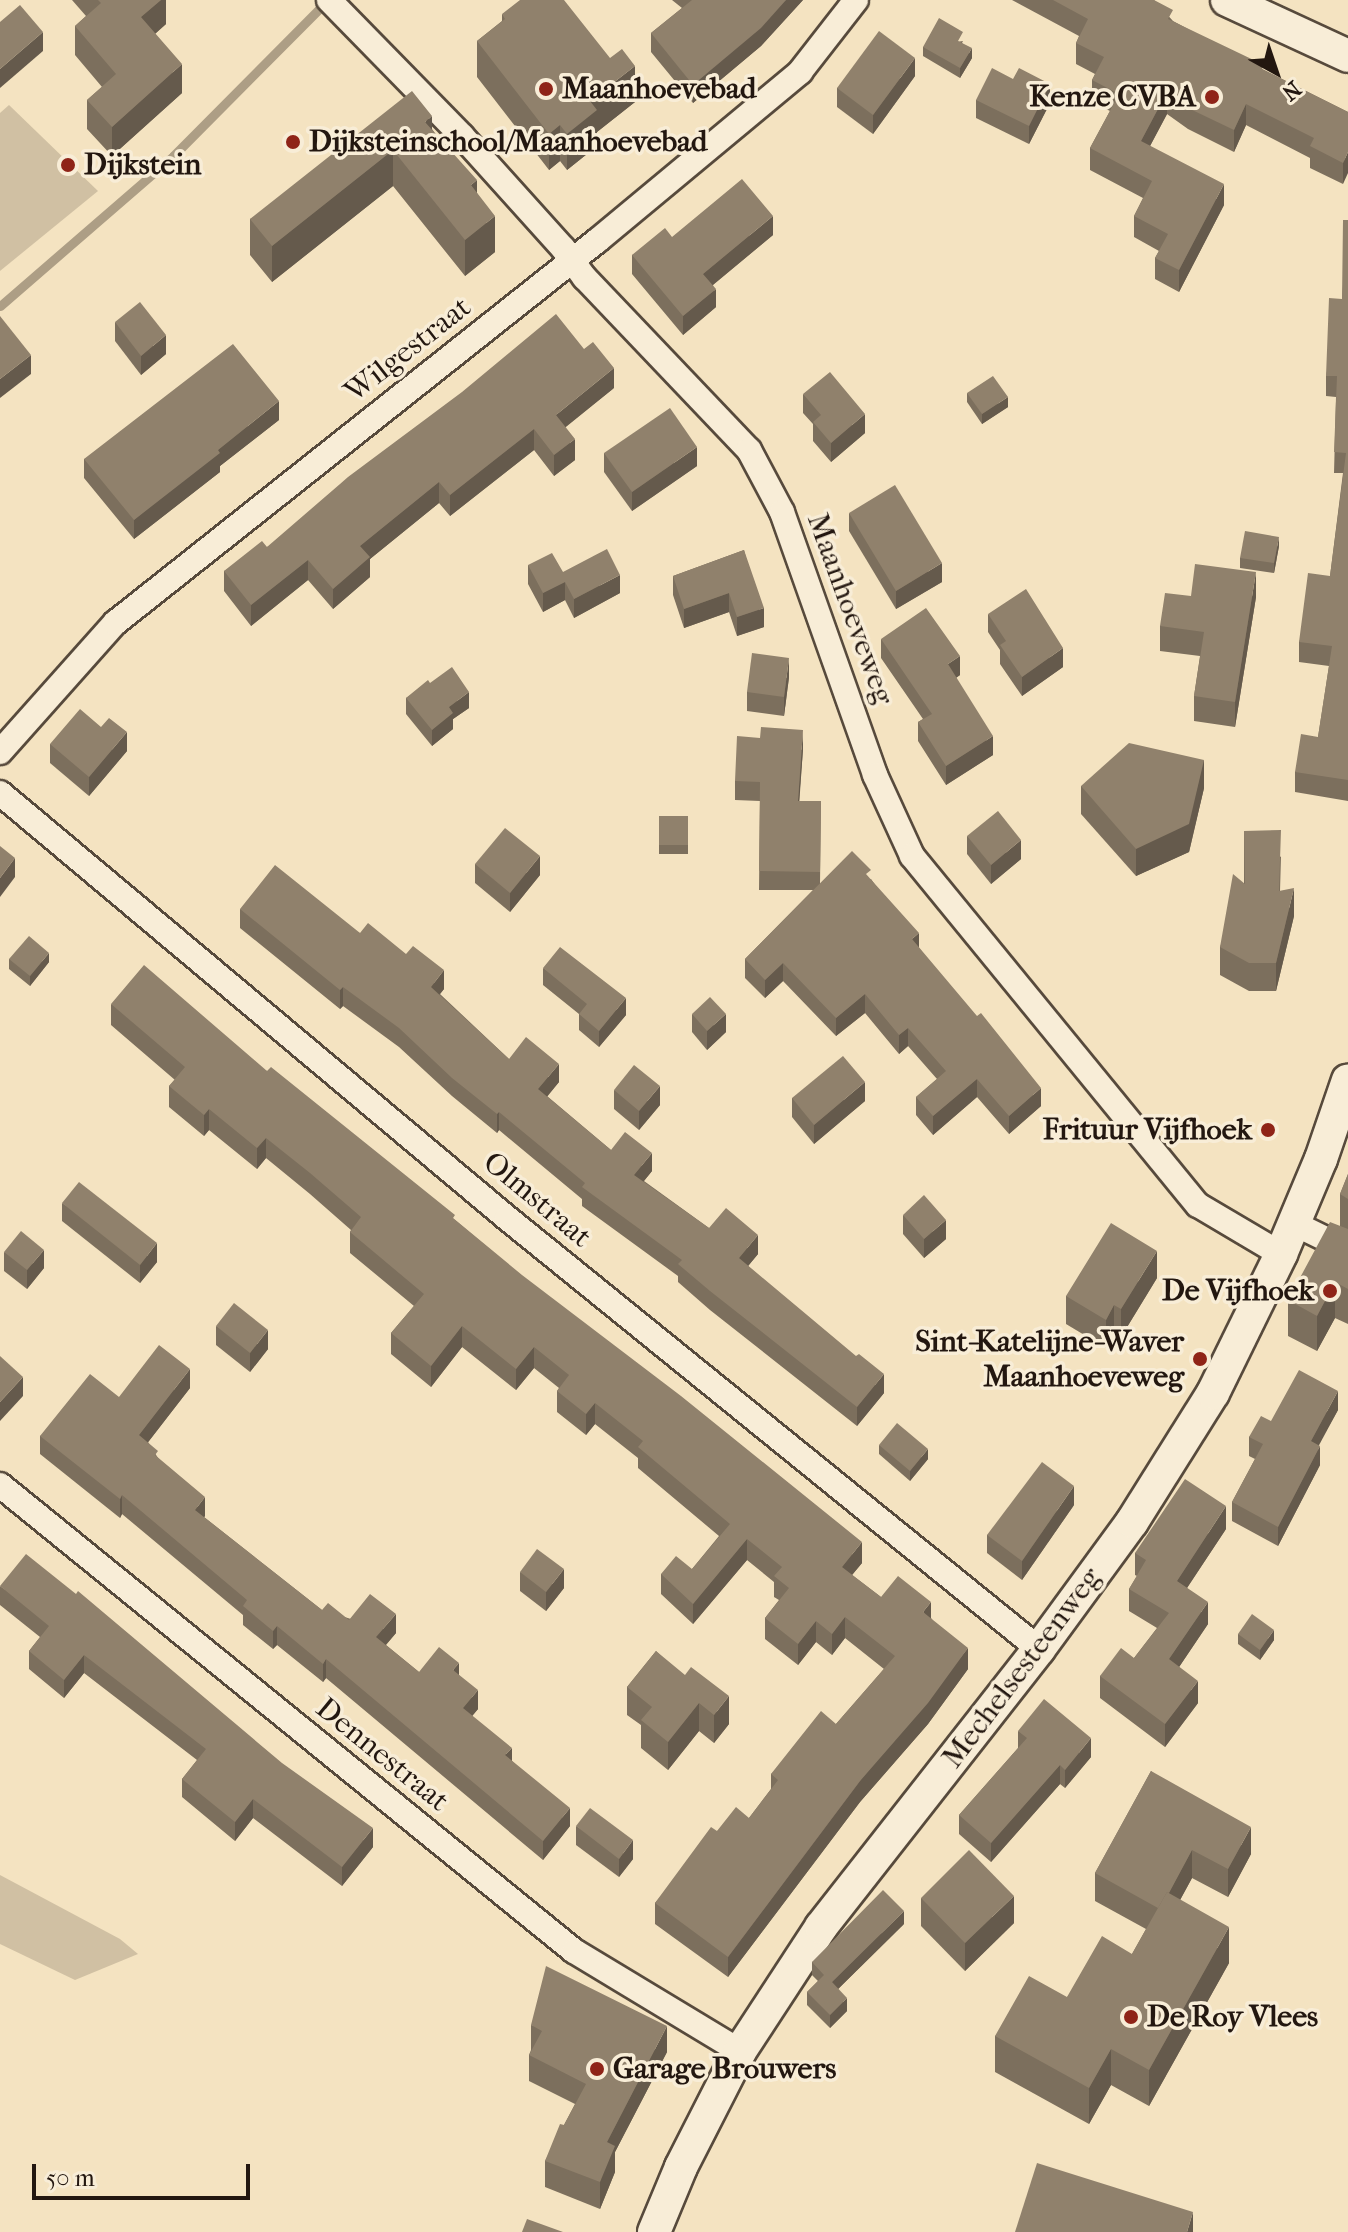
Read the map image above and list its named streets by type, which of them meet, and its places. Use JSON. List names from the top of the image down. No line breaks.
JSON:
{"streets":{"main road":["Mechelsesteenweg"],"street":["Wilgestraat","Maanhoeveweg","Olmstraat","Dennestraat"]},"crossings":[["Wilgestraat","Maanhoeveweg"],["Maanhoeveweg","Mechelsesteenweg"],["Olmstraat","Mechelsesteenweg"],["Mechelsesteenweg","Dennestraat"]],"places":["Maanhoevebad","Kenze CVBA","Dijksteinschool/Maanhoevebad","Dijkstein","Frituur Vijfhoek","De Vijfhoek","Sint-Katelijne-Waver Maanhoeveweg","De Roy Vlees","Garage Brouwers"],"scale_bar":"50 m","north":"bottom right"}
